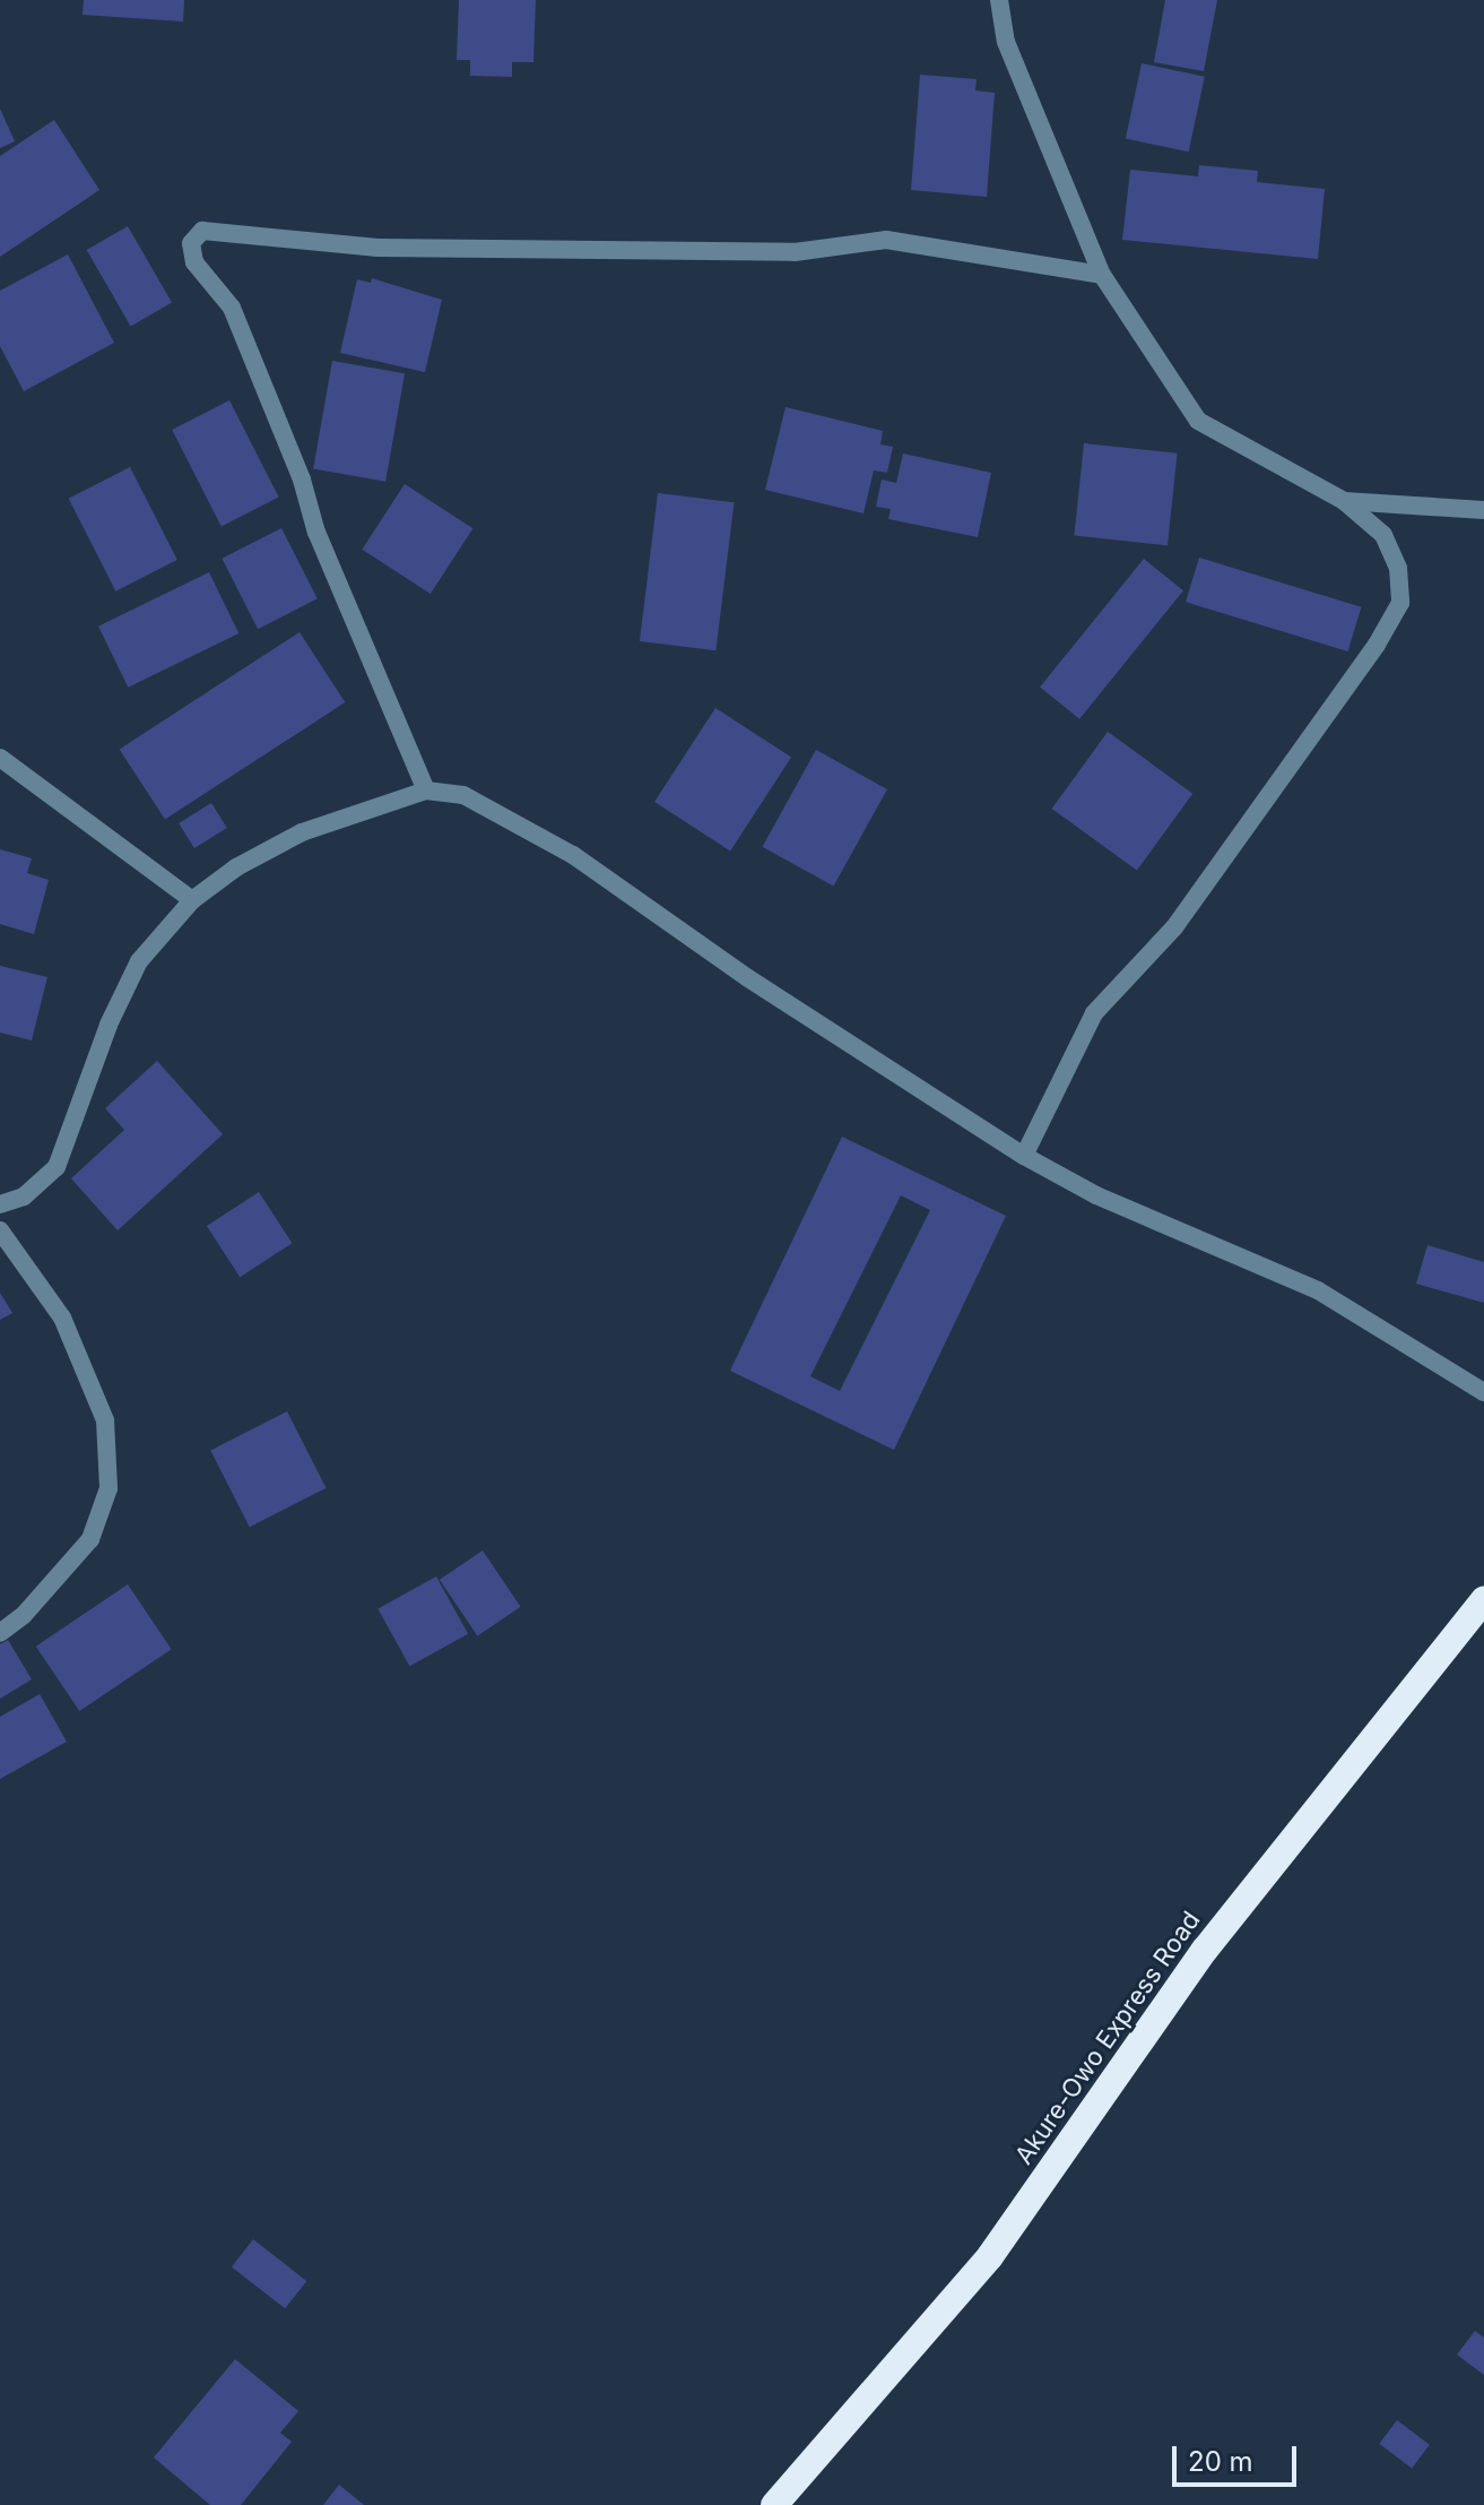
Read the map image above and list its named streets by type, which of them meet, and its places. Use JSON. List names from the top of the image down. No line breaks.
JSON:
{"streets":{"highway":["Akure-Owo Express Road"]},"scale_bar":"20 m"}
